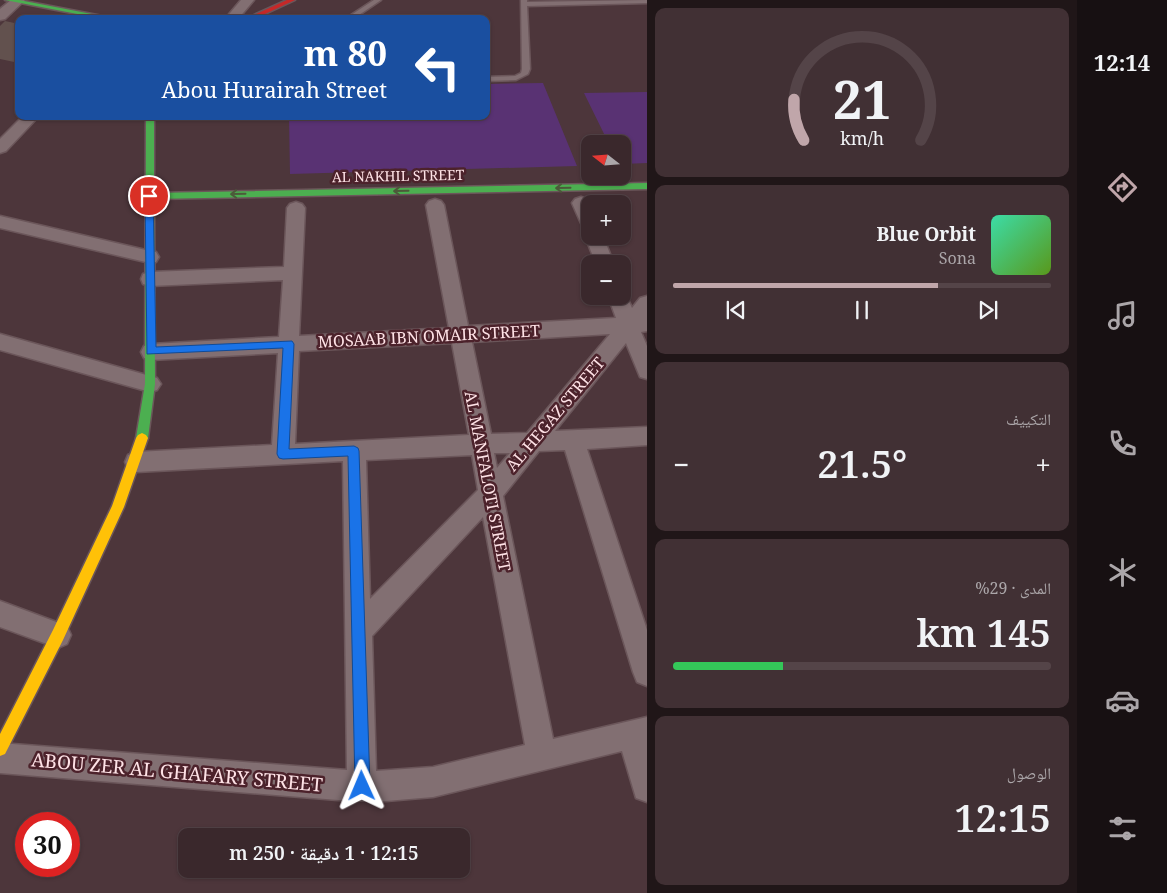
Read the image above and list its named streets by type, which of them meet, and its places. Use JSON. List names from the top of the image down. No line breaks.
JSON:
{"streets":{"main road":["AL NAKHIL STREET"],"street":["MOSAAB IBN OMAIR STREET","AL HEGAZ STREET","AL MANFALOTI STREET","ABOU ZER AL GHAFARY STREET"]},"crossings":[["MOSAAB IBN OMAIR STREET","AL HEGAZ STREET"],["MOSAAB IBN OMAIR STREET","AL MANFALOTI STREET"],["AL HEGAZ STREET","AL MANFALOTI STREET"],["AL MANFALOTI STREET","ABOU ZER AL GHAFARY STREET"]],"one_way":["AL NAKHIL STREET"],"north":"left","page":{"tabs":"12:14","turn":["80 m","Abou Hurairah Street"],"map_buttons":["+","−"],"song":["Blue Orbit","Sona"],"tile":["التكييف",["المدى · 29%","145 km"],["الوصول","12:15"]],"heat":["−","21.5°","+"],"limit":"30","trip":"12:15 · 1 دقيقة · 250 m","gauge":["21","km/h"]}}
